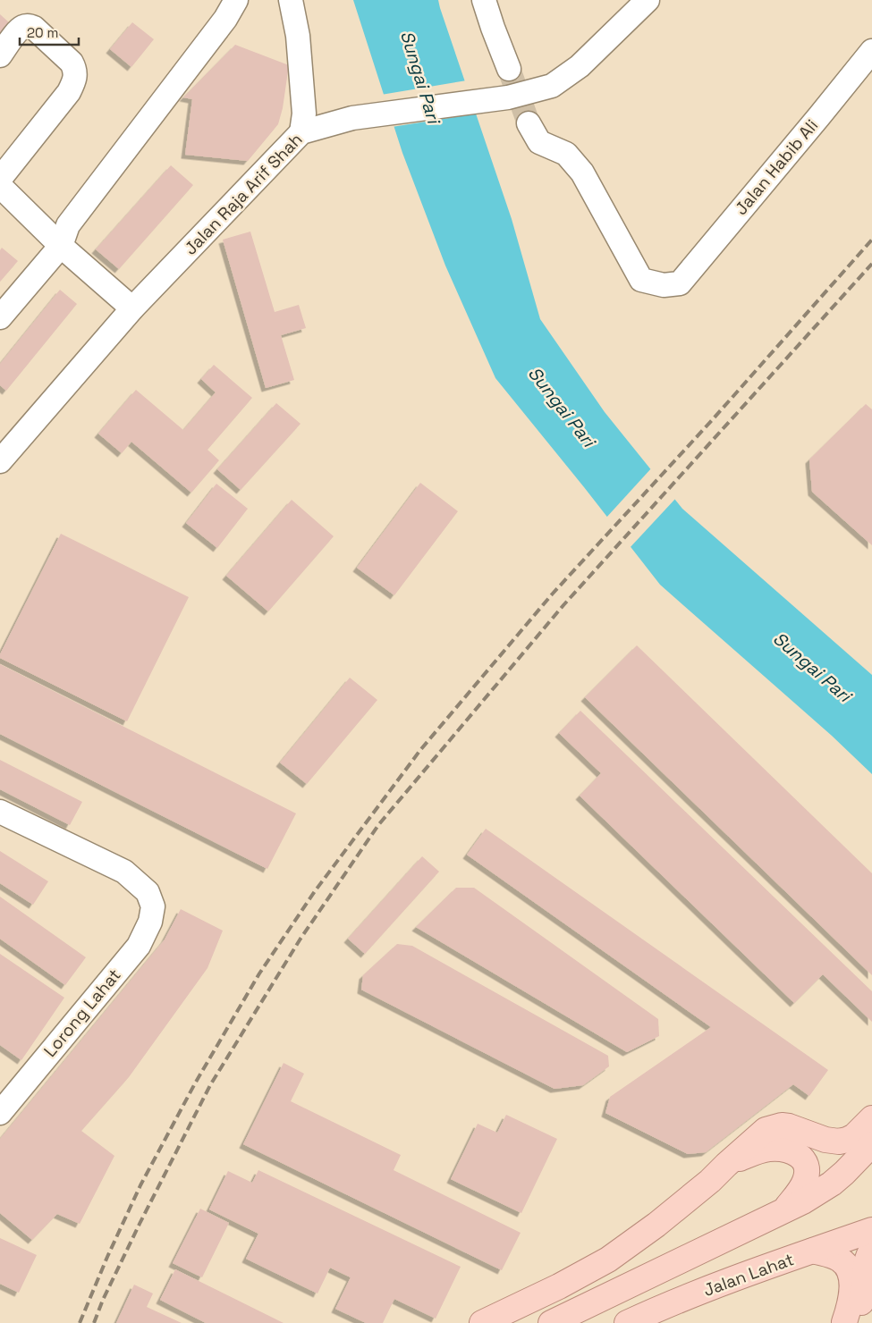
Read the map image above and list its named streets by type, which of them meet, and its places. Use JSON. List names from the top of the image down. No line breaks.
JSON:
{"streets":{"main road":["Jalan Lahat"],"street":["Jalan Habib Ali","Jalan Raja Arif Shah","Lorong Lahat"]},"water":["Sungai Pari"],"scale_bar":"20 m"}
